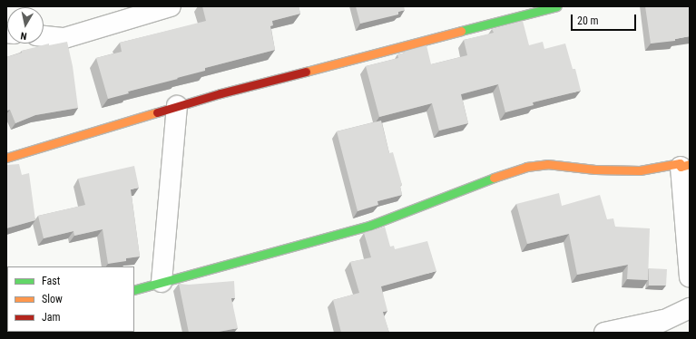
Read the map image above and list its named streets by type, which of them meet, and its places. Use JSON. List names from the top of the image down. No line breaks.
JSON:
{"legend":["Fast","Slow","Jam"],"scale_bar":"20 m","north":"bottom"}
